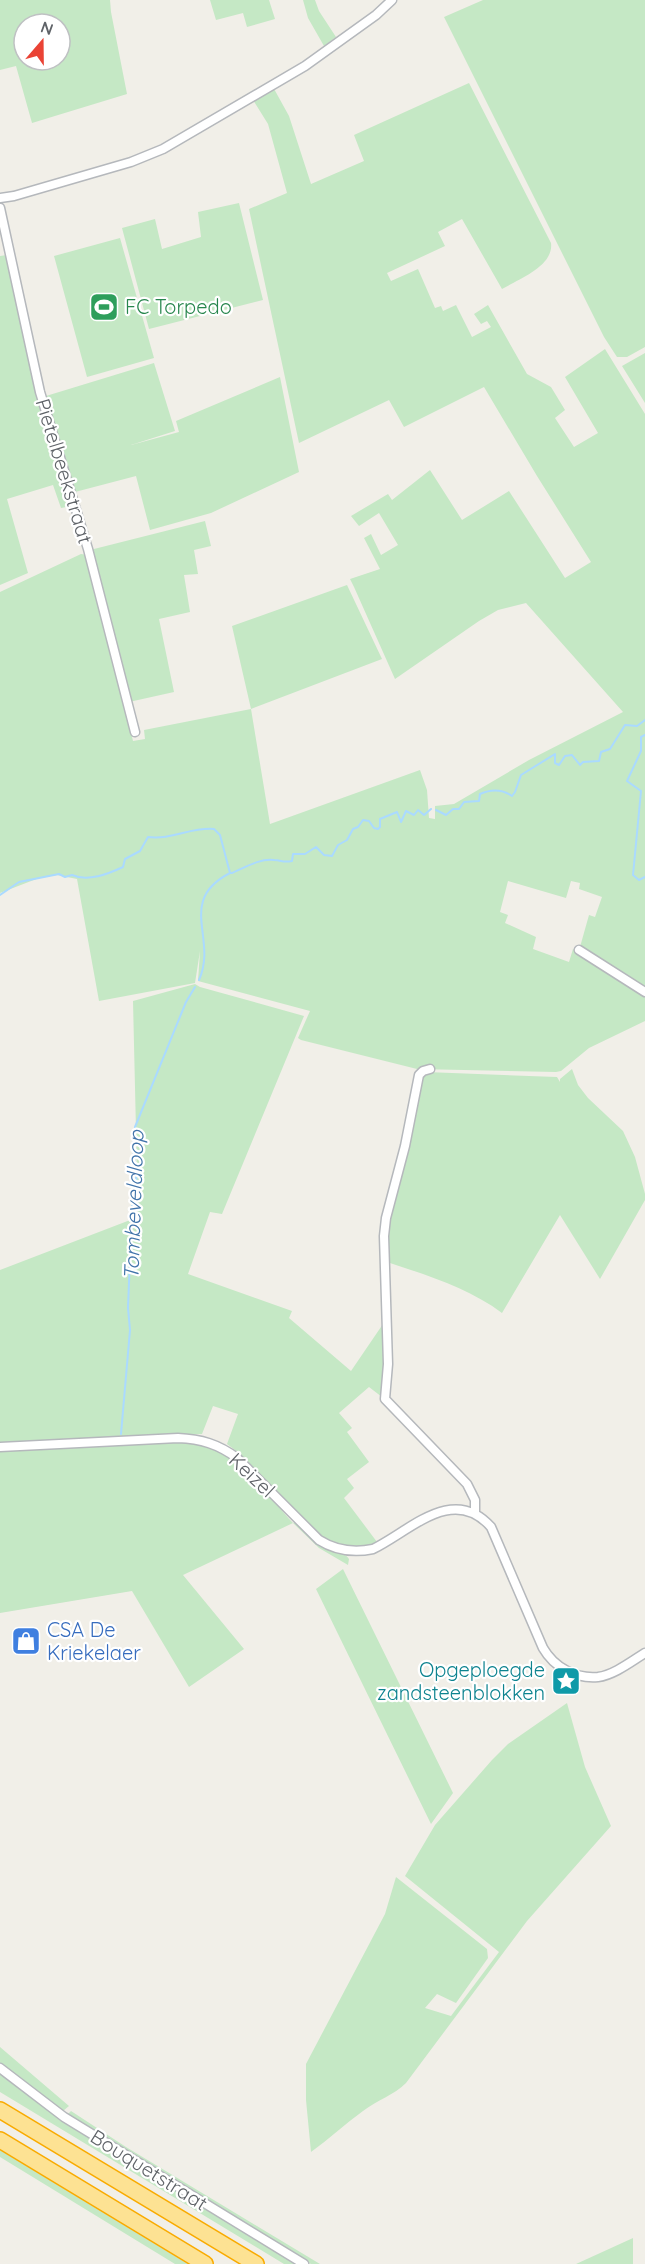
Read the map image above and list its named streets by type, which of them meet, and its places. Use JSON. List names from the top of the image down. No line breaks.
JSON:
{"streets":{"street":["Pietelbeekstraat","Keizel","Bouquetstraat"]},"water":["Tombeveldloop"],"places":{"sports":["FC Torpedo"],"shop":["CSA De Kriekelaer"],"place":["Opgeploegde zandsteenblokken"]},"north":"top"}
